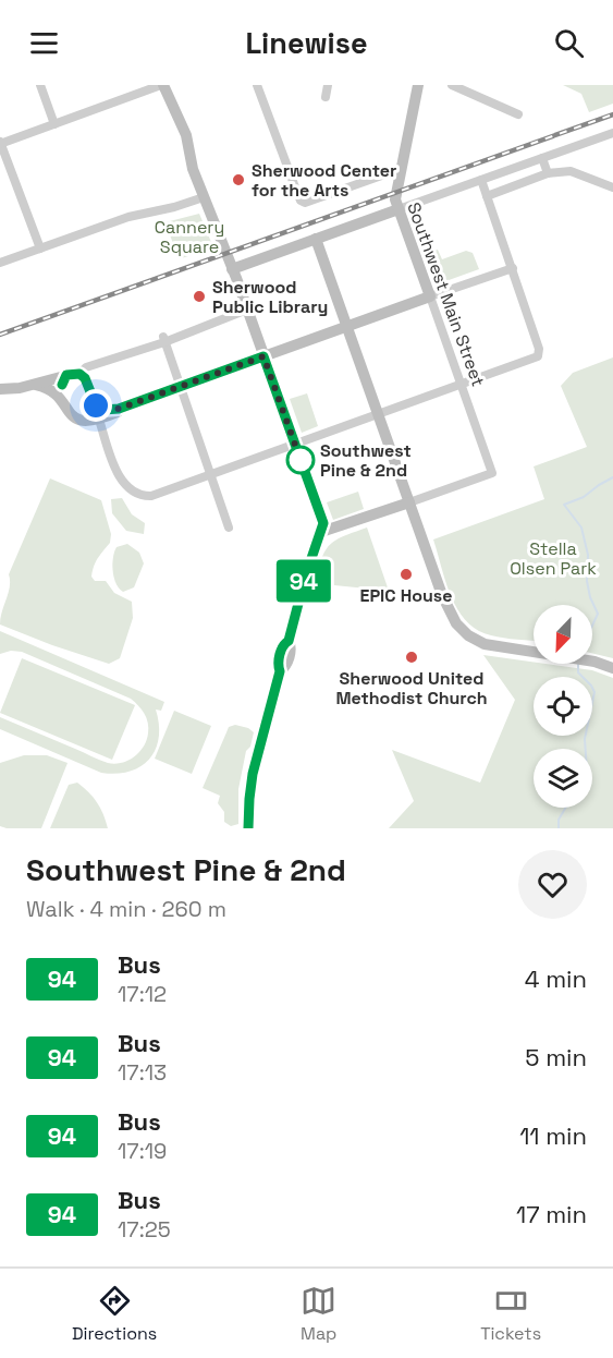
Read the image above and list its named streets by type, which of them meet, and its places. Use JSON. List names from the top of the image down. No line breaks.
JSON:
{"streets":{"main road":["Southwest Main Street"]},"parks":["Cannery Square","Stella Olsen Park"],"places":["Sherwood Center for the Arts","Sherwood Public Library","Southwest Pine & 2nd","EPIC House","Sherwood United Methodist Church"],"lines":["bus line 94"],"north":"bottom left","page":{"header":"Linewise","on_map":"94","heading":["Southwest Pine & 2nd","Walk · 4 min · 260 m"],"list":[{"mark":"94","name":"Bus","note":"17:12","value":"4 min"},{"mark":"94","name":"Bus","note":"17:13","value":"5 min"},{"mark":"94","name":"Bus","note":"17:19","value":"11 min"},{"mark":"94","name":"Bus","note":"17:25","value":"17 min"}],"tabs":["Directions","Map","Tickets"]}}
